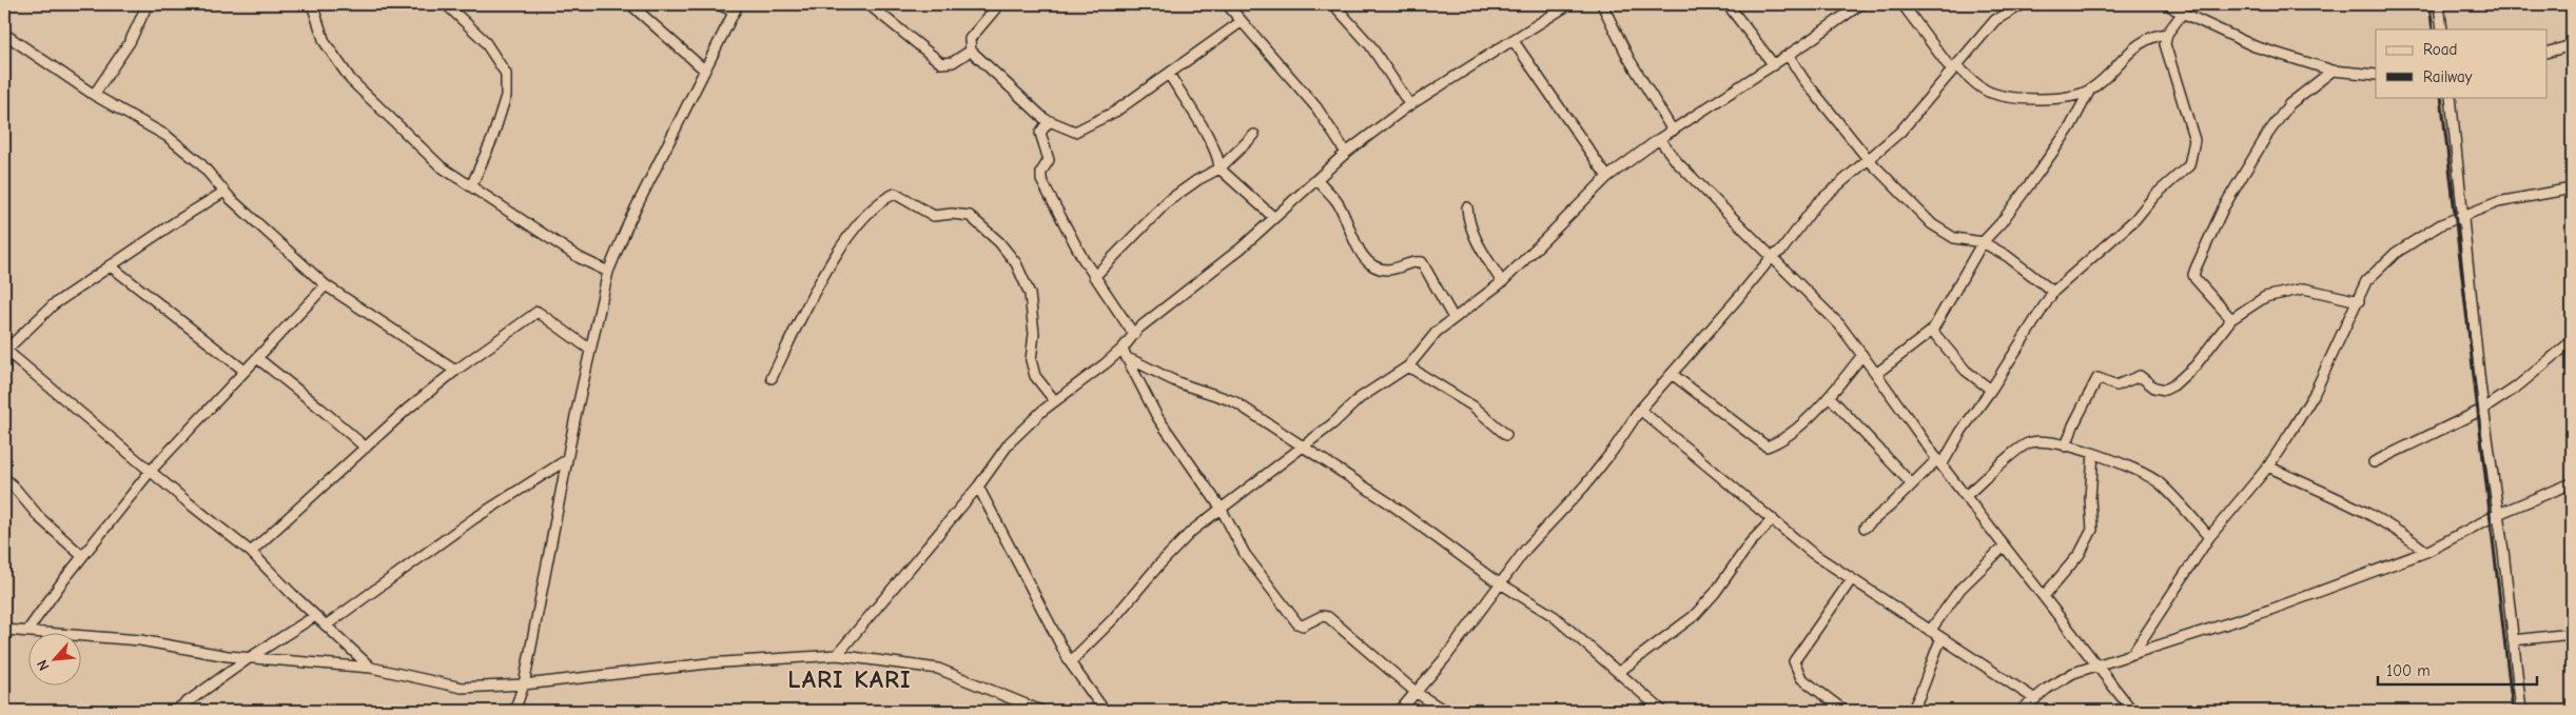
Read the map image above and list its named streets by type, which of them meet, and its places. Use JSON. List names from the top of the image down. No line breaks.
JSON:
{"districts":["LARI KARI"],"legend":["Road","Railway"],"scale_bar":"100 m","north":"bottom left"}
